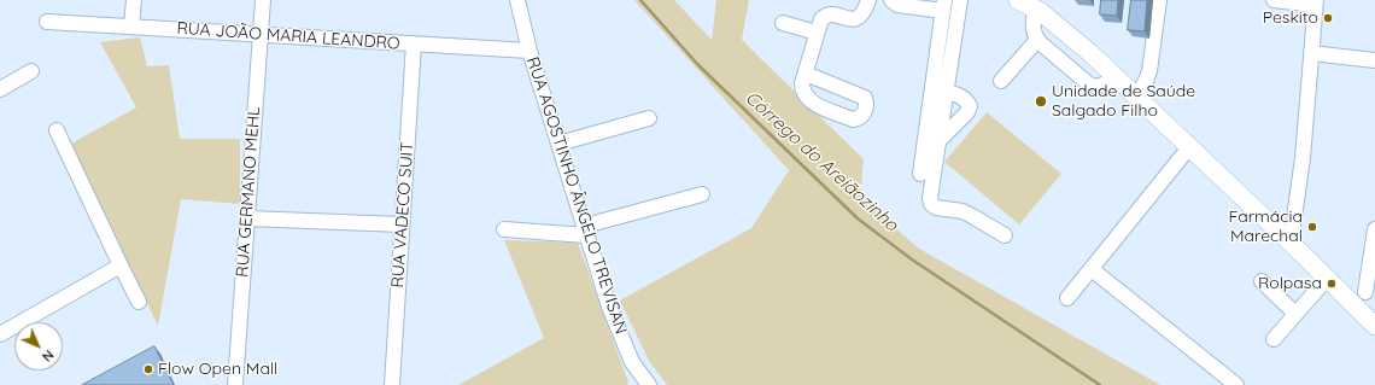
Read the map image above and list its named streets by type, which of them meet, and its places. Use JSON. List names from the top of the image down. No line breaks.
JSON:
{"streets":{"street":["RUA JOÃO MARIA LEANDRO","RUA GERMANO MEHL","RUA AGOSTINHO ÂNGELO TREVISAN","RUA VADECO SUIT"]},"crossings":[["RUA JOÃO MARIA LEANDRO","RUA GERMANO MEHL"],["RUA JOÃO MARIA LEANDRO","RUA AGOSTINHO ÂNGELO TREVISAN"],["RUA JOÃO MARIA LEANDRO","RUA VADECO SUIT"]],"water":["Córrego do Areiãozinho"],"places":["Peskito","Unidade de Saúde Salgado Filho","Farmácia Marechal","Rolpasa","Flow Open Mall"],"north":"bottom right"}
